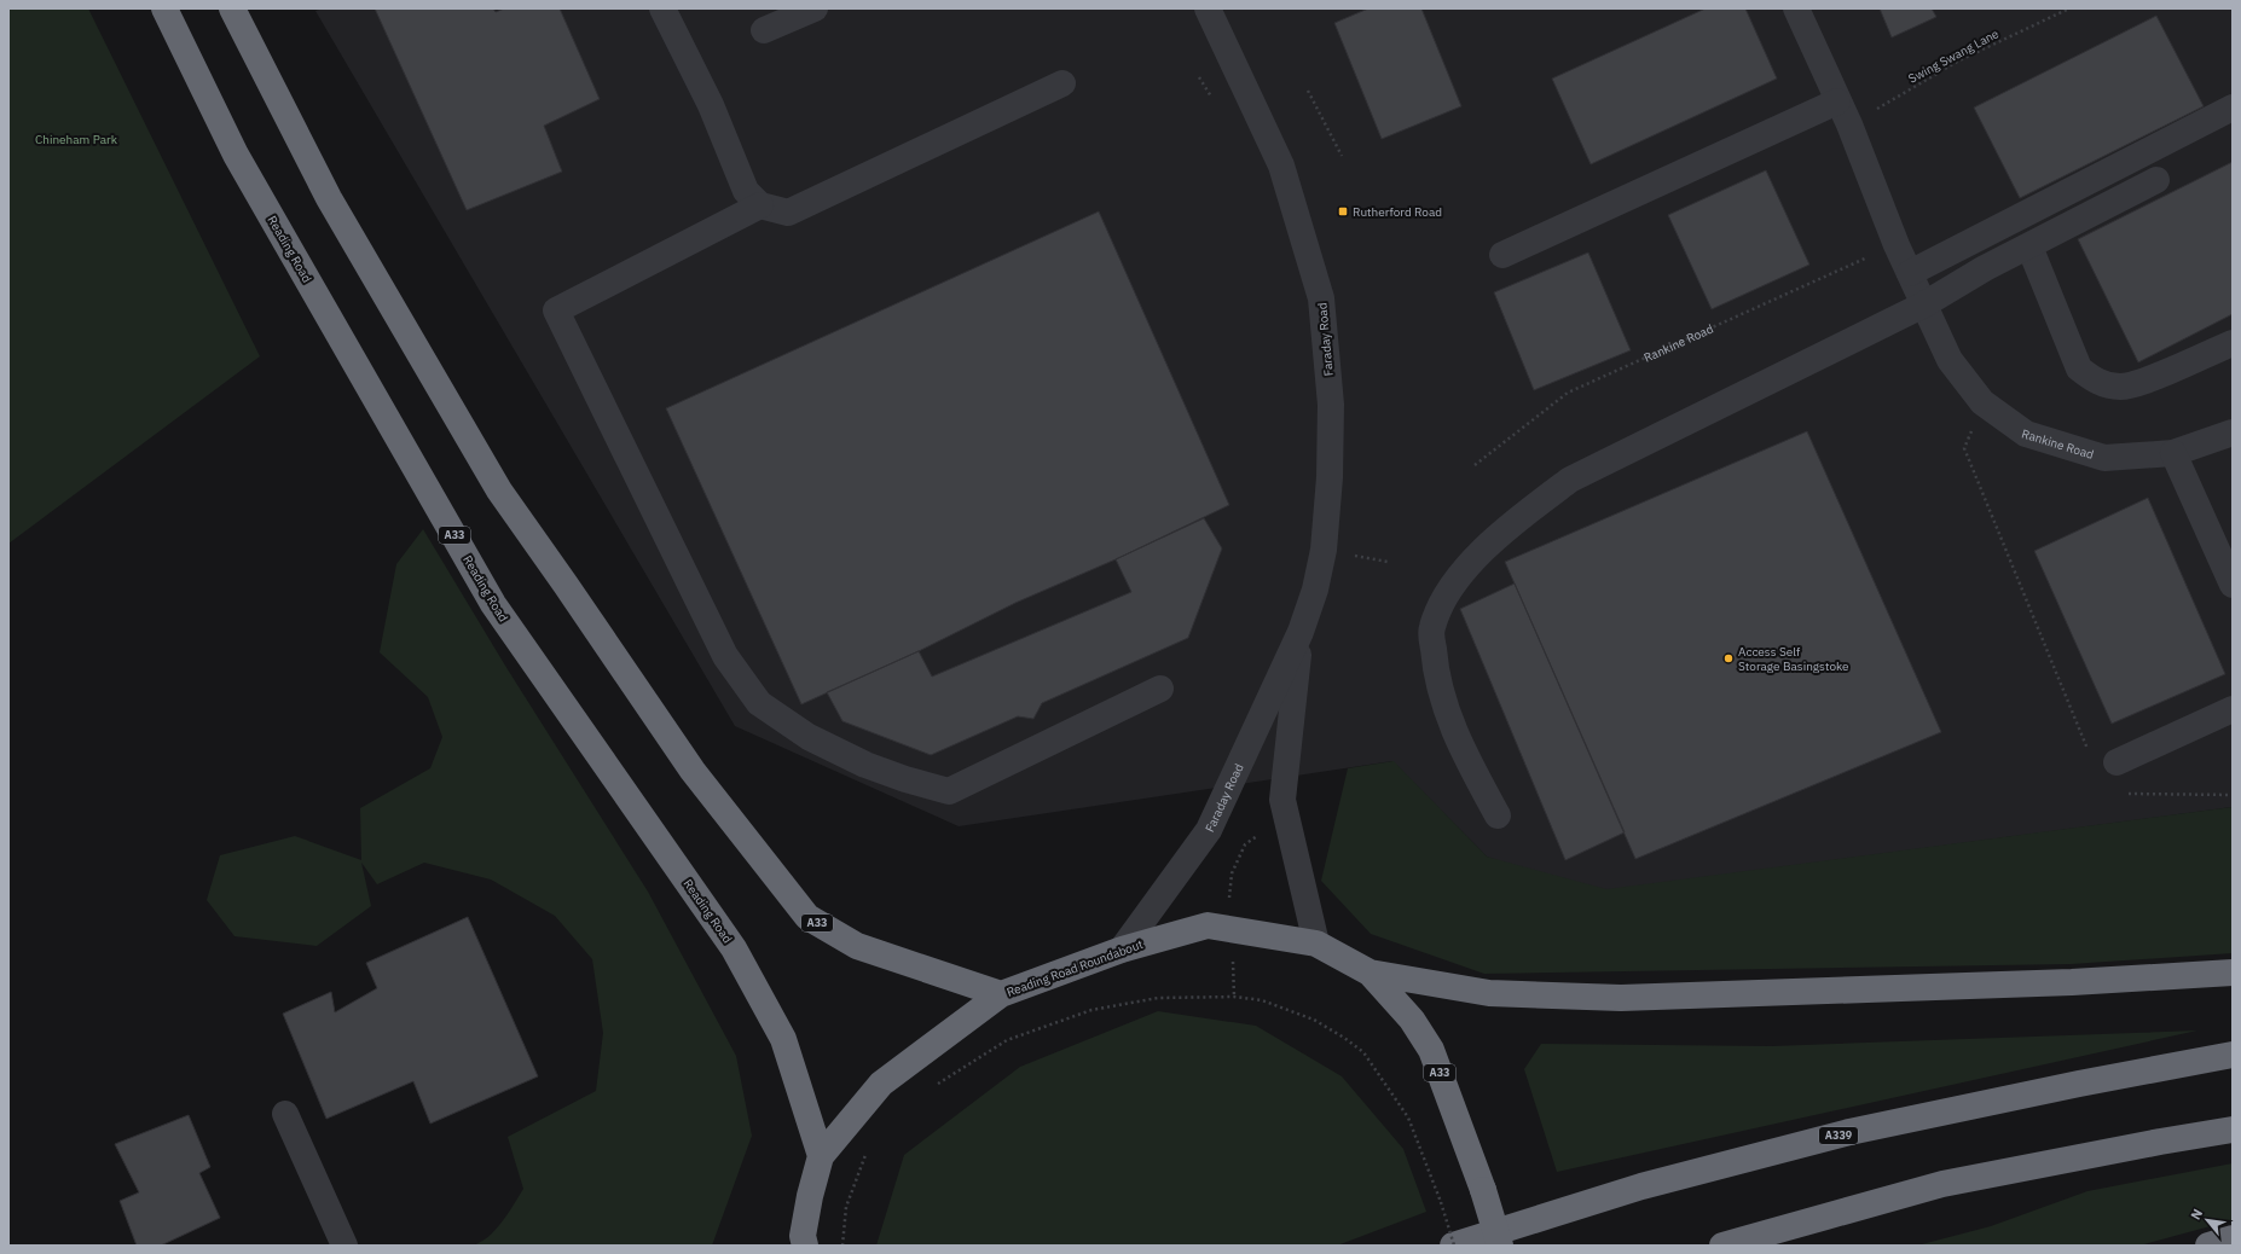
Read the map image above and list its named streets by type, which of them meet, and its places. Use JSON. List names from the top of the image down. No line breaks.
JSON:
{"streets":{"highway":["Reading Road","A33","Reading Road Roundabout","A339"],"street":["Faraday Road","Rankine Road"],"path":["Swing Swang Lane"]},"crossings":[["Swing Swang Lane","Rankine Road"],["Reading Road","Reading Road Roundabout"],["Faraday Road","Reading Road Roundabout"],["A33","Reading Road Roundabout"]],"parks":["Chineham Park"],"places":{"transit":["Rutherford Road"],"other":["Access Self Storage Basingstoke"]},"north":"top left"}
